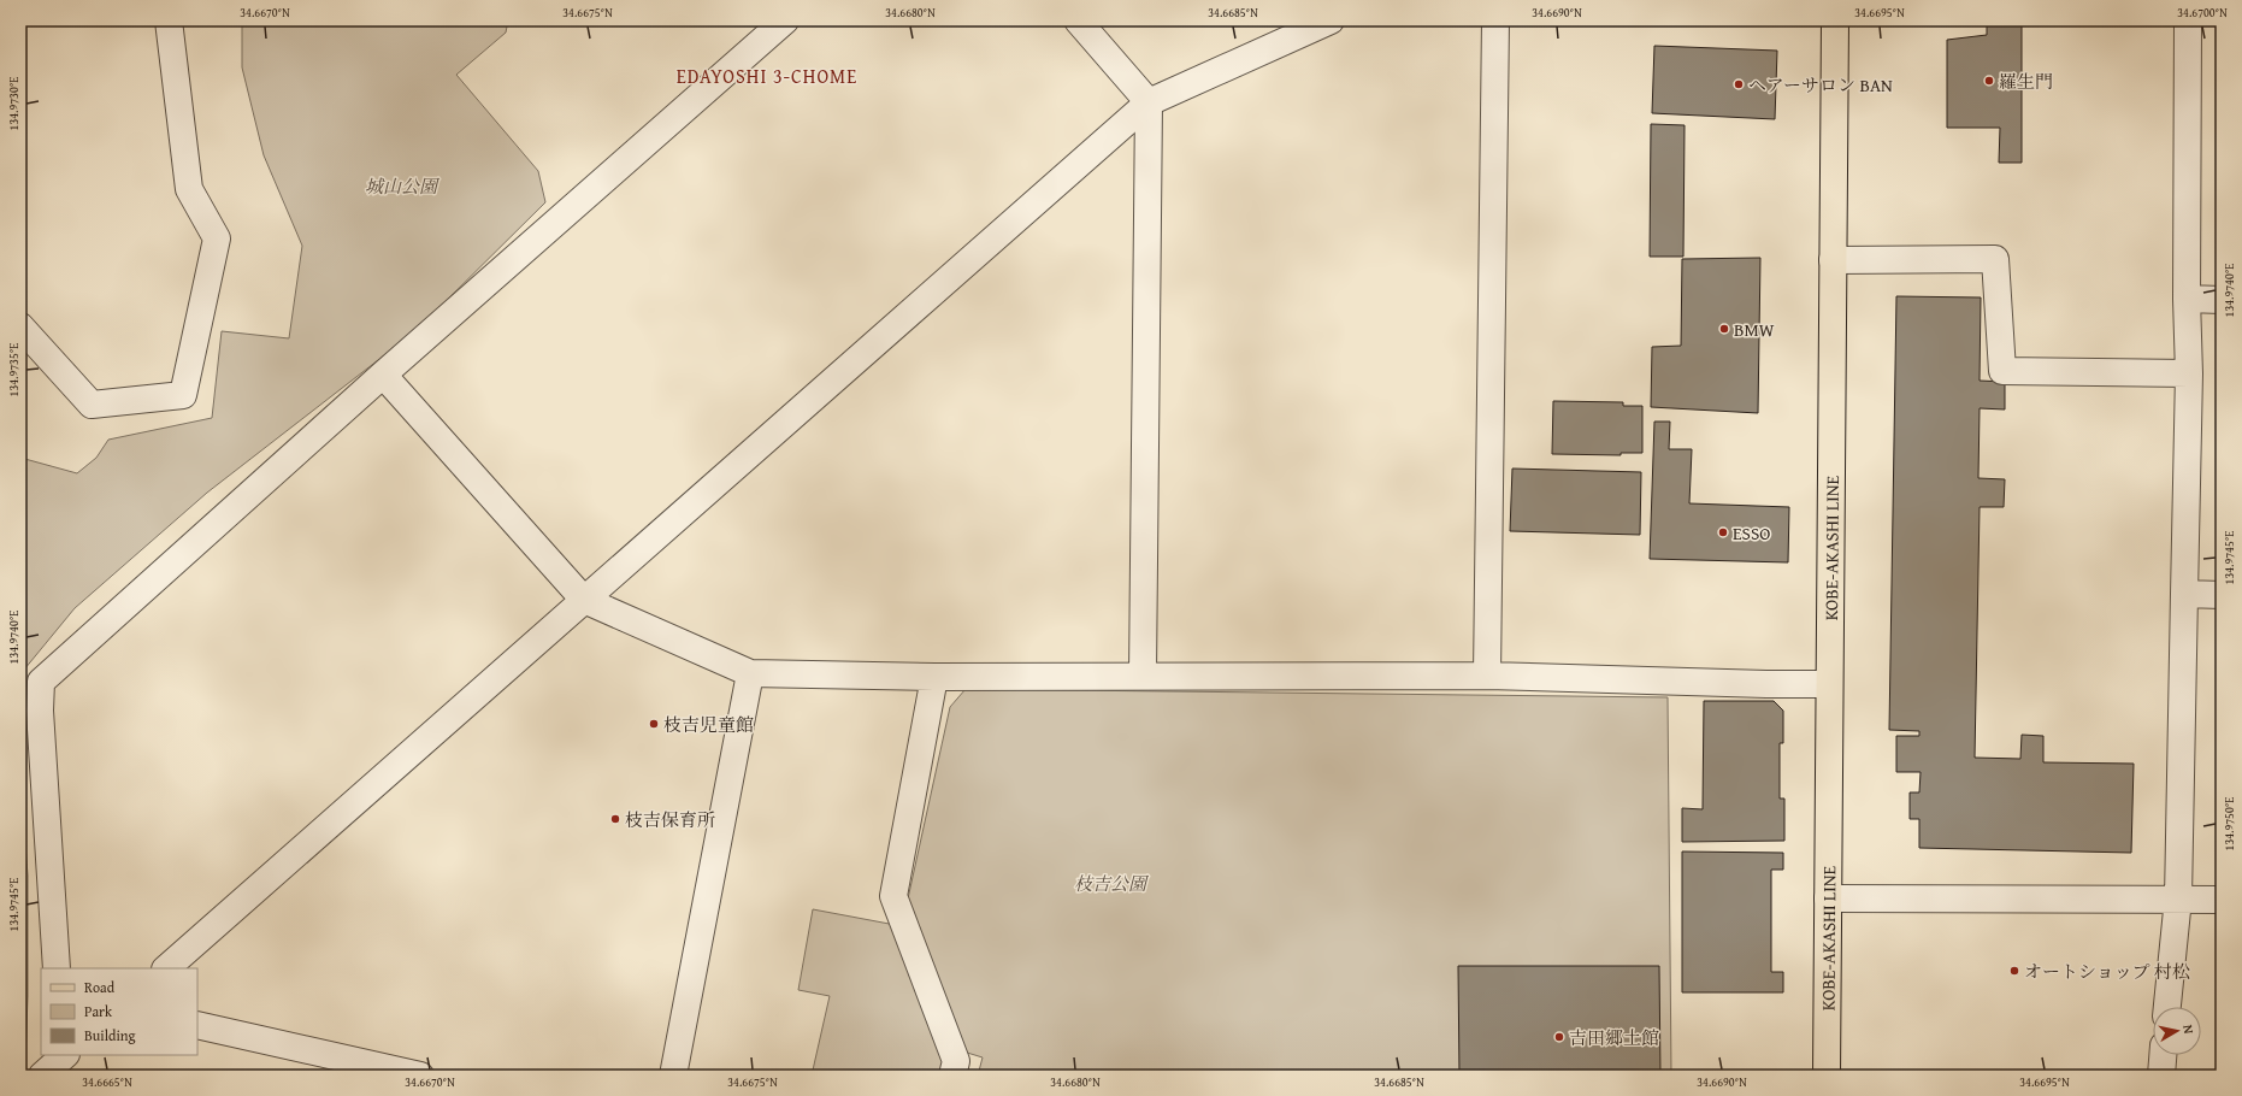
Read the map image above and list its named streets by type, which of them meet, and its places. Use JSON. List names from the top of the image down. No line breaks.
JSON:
{"streets":{"main road":["KOBE-AKASHI LINE"]},"districts":["EDAYOSHI 3-CHOME"],"parks":["城山公園","枝吉公園"],"places":["羅生門","ヘアーサロン BAN","BMW","ESSO","枝吉児童館","枝吉保育所","オートショップ 村松","吉田郷土館"],"legend":["Road","Park","Building"],"north":"right","coordinates":["34.6670°N","34.6675°N","34.6680°N","34.6685°N","34.6690°N","34.6695°N","34.6700°N","134.9730°E","134.9740°E","134.9735°E","134.9745°E","134.9750°E","34.6665°N"]}
